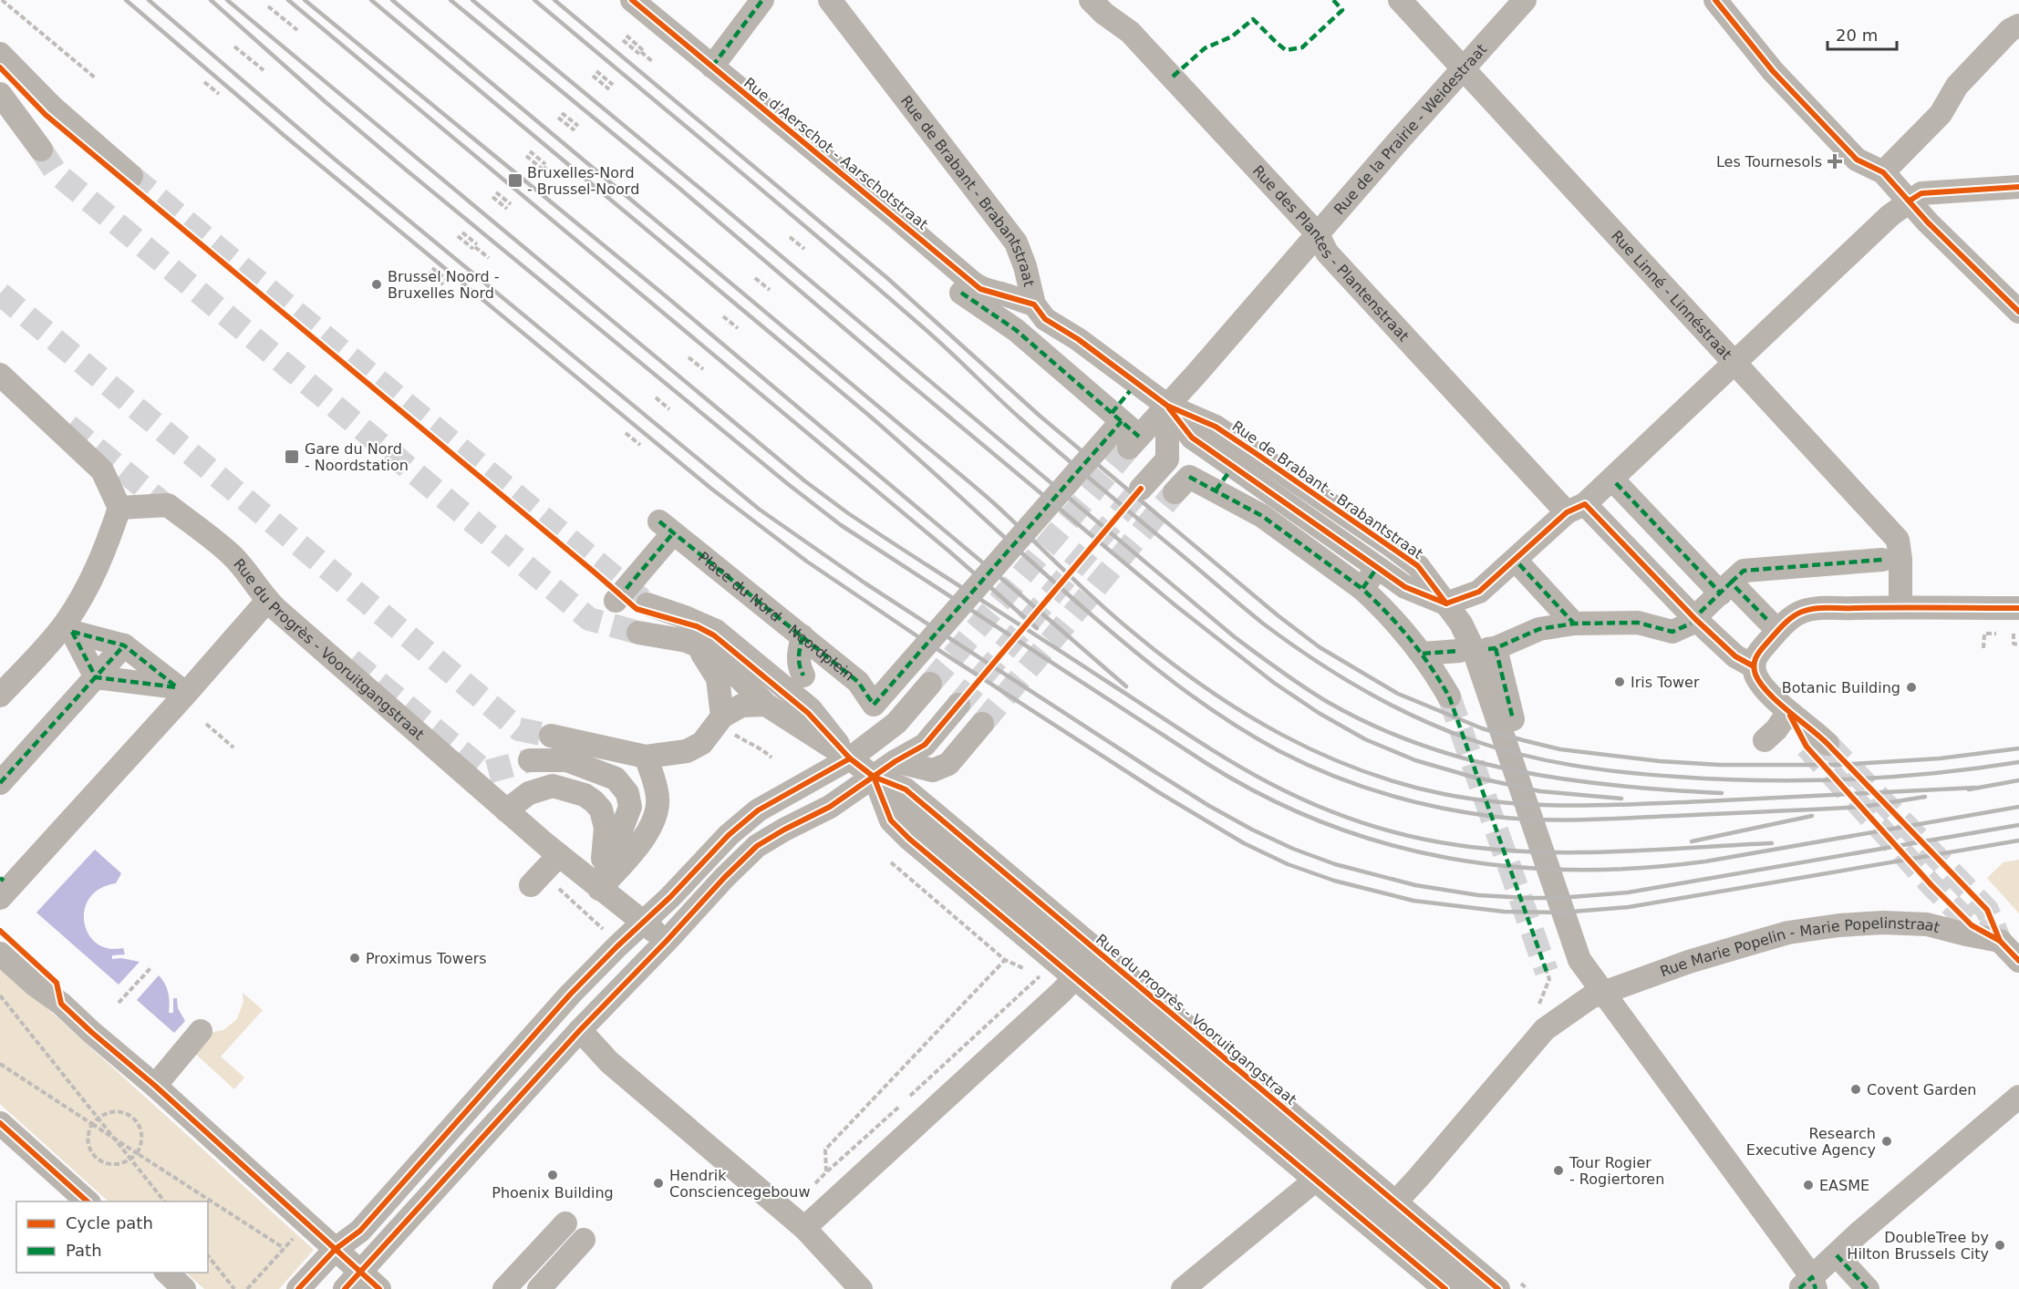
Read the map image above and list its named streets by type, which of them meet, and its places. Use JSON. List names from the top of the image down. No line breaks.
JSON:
{"streets":{"street":["Rue de la Prairie - Weidestraat","Rue d'Aerschot - Aarschotstraat","Rue de Brabant - Brabantstraat","Rue des Plantes - Plantenstraat","Rue Linné - Linnéstraat","Place du Nord - Noordplein","Rue du Progrès - Vooruitgangstraat","Rue Marie Popelin - Marie Popelinstraat"]},"crossings":[["Rue de la Prairie - Weidestraat","Rue de Brabant - Brabantstraat"],["Rue de la Prairie - Weidestraat","Rue des Plantes - Plantenstraat"],["Rue de la Prairie - Weidestraat","Rue Linné - Linnéstraat"],["Rue d'Aerschot - Aarschotstraat","Rue de Brabant - Brabantstraat"],["Rue du Progrès - Vooruitgangstraat","Rue Marie Popelin - Marie Popelinstraat"]],"places":{"health":["Les Tournesols"],"transit":["Bruxelles-Nord - Brussel-Noord","Gare du Nord - Noordstation"],"other":["Brussel Noord - Bruxelles Nord","Iris Tower","Botanic Building","Proximus Towers","Covent Garden","Research Executive Agency","Tour Rogier - Rogiertoren","Phoenix Building","Hendrik Consciencegebouw","EASME","DoubleTree by Hilton Brussels City"]},"legend":["Cycle path","Path"],"scale_bar":"20 m"}
